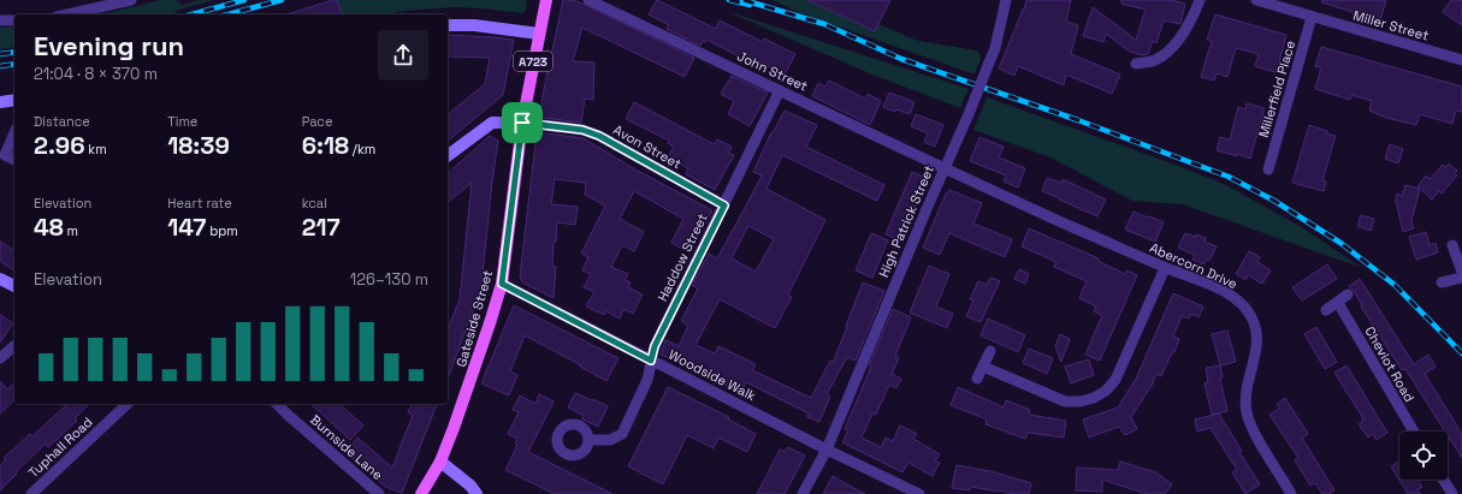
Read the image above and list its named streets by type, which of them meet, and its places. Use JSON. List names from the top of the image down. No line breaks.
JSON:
{"streets":{"main road":["A723","Gateside Street"],"street":["Miller Street","John Street","Millerfield Place","Avon Street","High Patrick Street","Haddow Street","Abercorn Drive","Cheviot Road","Woodside Walk","Tuphall Road","Burnside Lane"]},"crossings":[["Miller Street","Millerfield Place"],["A723","Avon Street"],["A723","Gateside Street"],["John Street","High Patrick Street"],["John Street","Haddow Street"],["John Street","Abercorn Drive"],["Avon Street","Haddow Street"],["Avon Street","Gateside Street"],["High Patrick Street","Abercorn Drive"],["High Patrick Street","Woodside Walk"],["Haddow Street","Woodside Walk"],["Gateside Street","Woodside Walk"]],"page":{"heading":["Evening run","21:04 · 8 × 370 m"],"stats":[["Distance","2.96 km"],["Time","18:39"],["Pace","6:18 /km"],["Elevation","48 m"],["Heart rate","147 bpm"],["kcal","217"]],"chart":["Elevation","126–130 m"]}}
